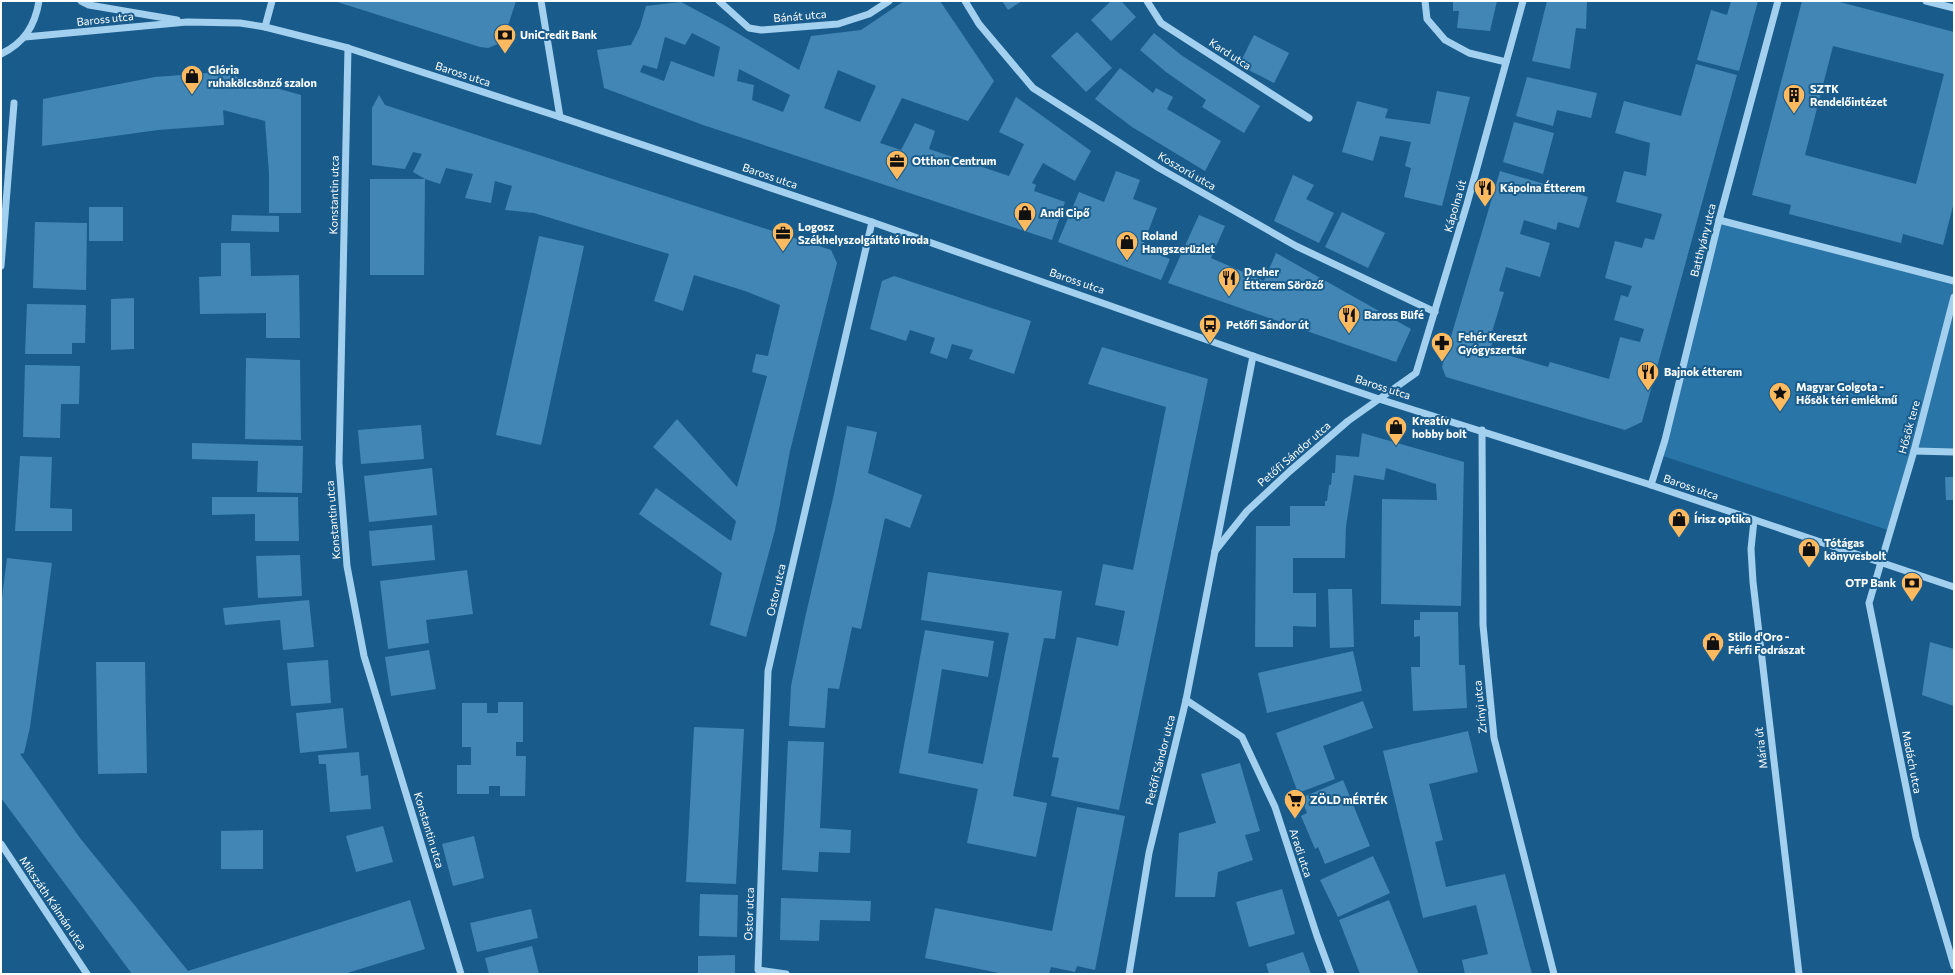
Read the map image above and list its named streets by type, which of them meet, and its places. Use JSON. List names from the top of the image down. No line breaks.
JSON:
{"streets":{"street":["Bánát utca","Baross utca","Kard utca","Koszorú utca","Konstantin utca","Kápolna út","Batthyány utca","Hősök tere","Petőfi Sándor utca","Ostor utca","Zrínyi utca","Mária út","Madách utca","Aradi utca","Mikszáth Kálmán utca"]},"crossings":[["Baross utca","Konstantin utca"],["Baross utca","Kápolna út"],["Baross utca","Batthyány utca"],["Baross utca","Hősök tere"],["Baross utca","Petőfi Sándor utca"],["Baross utca","Ostor utca"],["Baross utca","Zrínyi utca"],["Baross utca","Mária út"],["Baross utca","Madách utca"],["Koszorú utca","Kápolna út"],["Kápolna út","Petőfi Sándor utca"],["Hősök tere","Madách utca"],["Petőfi Sándor utca","Aradi utca"]],"places":{"bank":["UniCredit Bank","OTP Bank"],"shop":["Glória ruhakölcsönző szalon","Andi Cipő","Roland Hangszerüzlet","Kreatív hobby bolt","Írisz optika","Tótágas könyvesbolt","Stilo d'Oro - Férfi Fodrászat"],"building":["SZTK Rendelőintézet"],"office":["Otthon Centrum","Logosz Székhelyszolgáltató Iroda"],"restaurant":["Kápolna Étterem","Dreher Étterem Söröző","Baross Büfé","Bajnok étterem"],"bus stop":["Petőfi Sándor út"],"pharmacy":["Fehér Kereszt Gyógyszertár"],"place":["Magyar Golgota - Hősök téri emlékmű"],"supermarket":["ZÖLD mÉRTÉK"]}}
